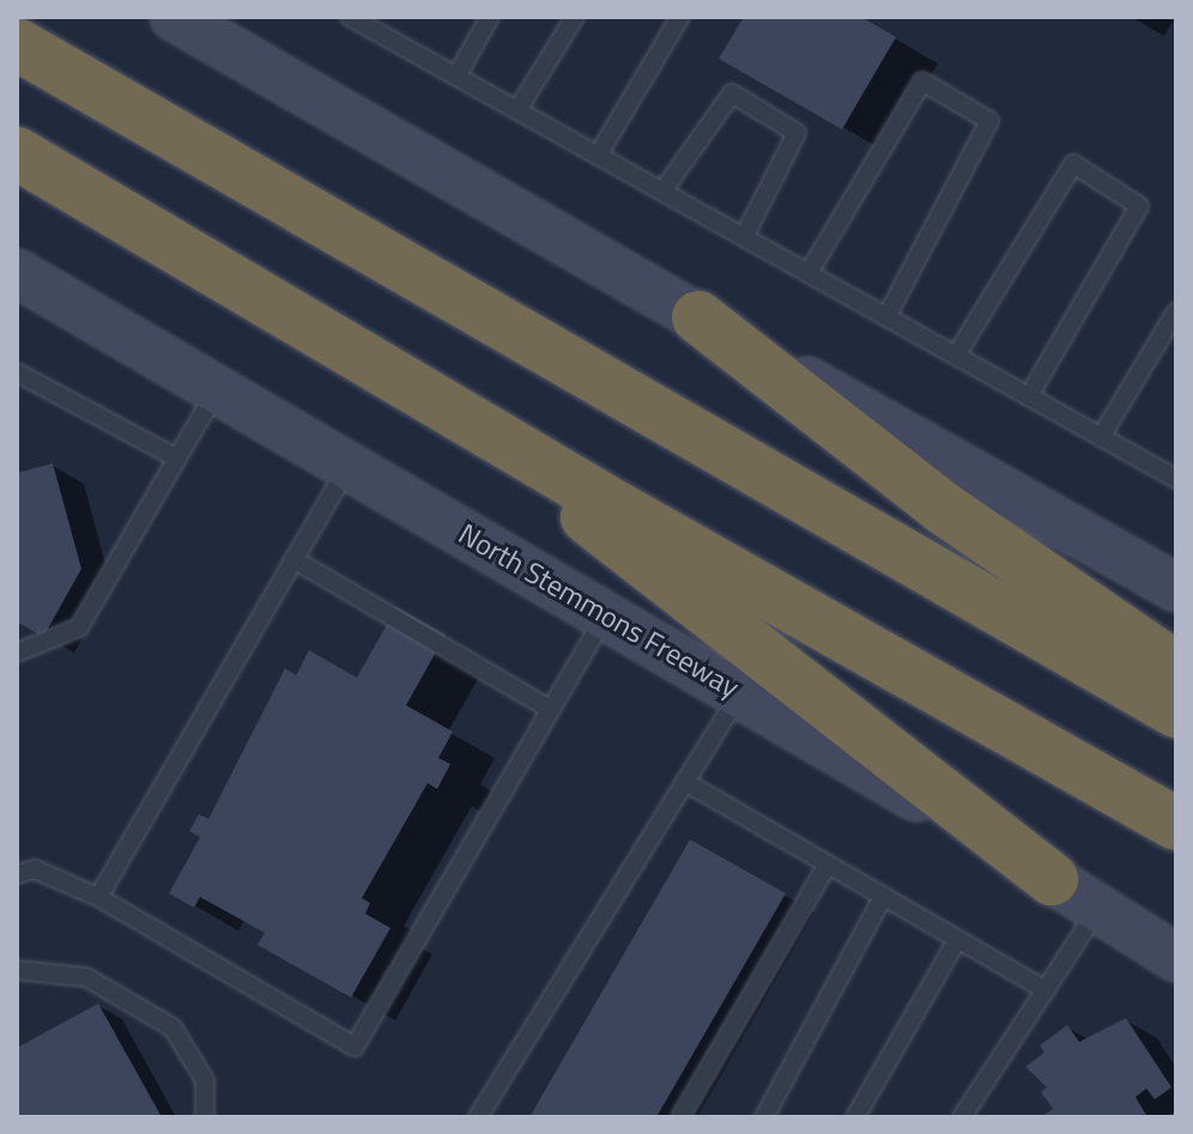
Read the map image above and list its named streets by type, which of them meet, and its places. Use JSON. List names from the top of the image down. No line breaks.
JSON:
{"streets":{"main road":["North Stemmons Freeway"]}}
